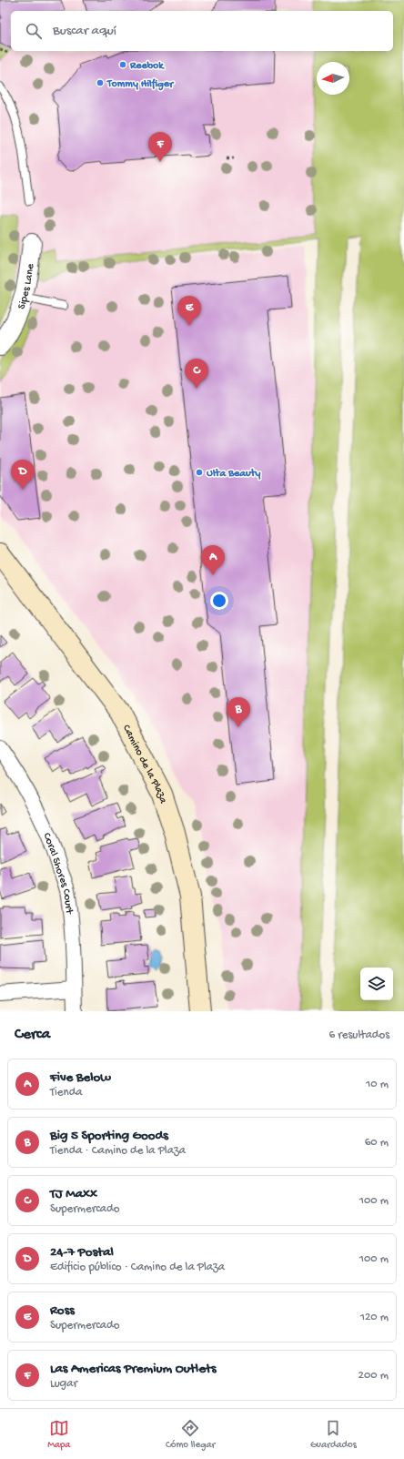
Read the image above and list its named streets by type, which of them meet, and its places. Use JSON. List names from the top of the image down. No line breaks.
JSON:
{"streets":{"main road":["Camino de la Plaza"],"street":["Sipes Lane","Coral Shores Court"]},"places":["Reebok","Tommy Hilfiger","Ulta Beauty"],"north":"left","page":{"search":"Buscar aquí","pins":["F","E","C","D","A","B"],"heading":["Cerca","6 resultados"],"list":[{"mark":"A","name":"Five Below","note":"Tienda","value":"10 m"},{"mark":"B","name":"Big 5 Sporting Goods","note":"Tienda · Camino de la Plaza","value":"60 m"},{"mark":"C","name":"TJ Maxx","note":"Supermercado","value":"100 m"},{"mark":"D","name":"24-7 Postal","note":"Edificio público · Camino de la Plaza","value":"100 m"},{"mark":"E","name":"Ross","note":"Supermercado","value":"120 m"},{"mark":"F","name":"Las Americas Premium Outlets","note":"Lugar","value":"200 m"}],"nav":["Mapa","Cómo llegar","Guardados"]}}
